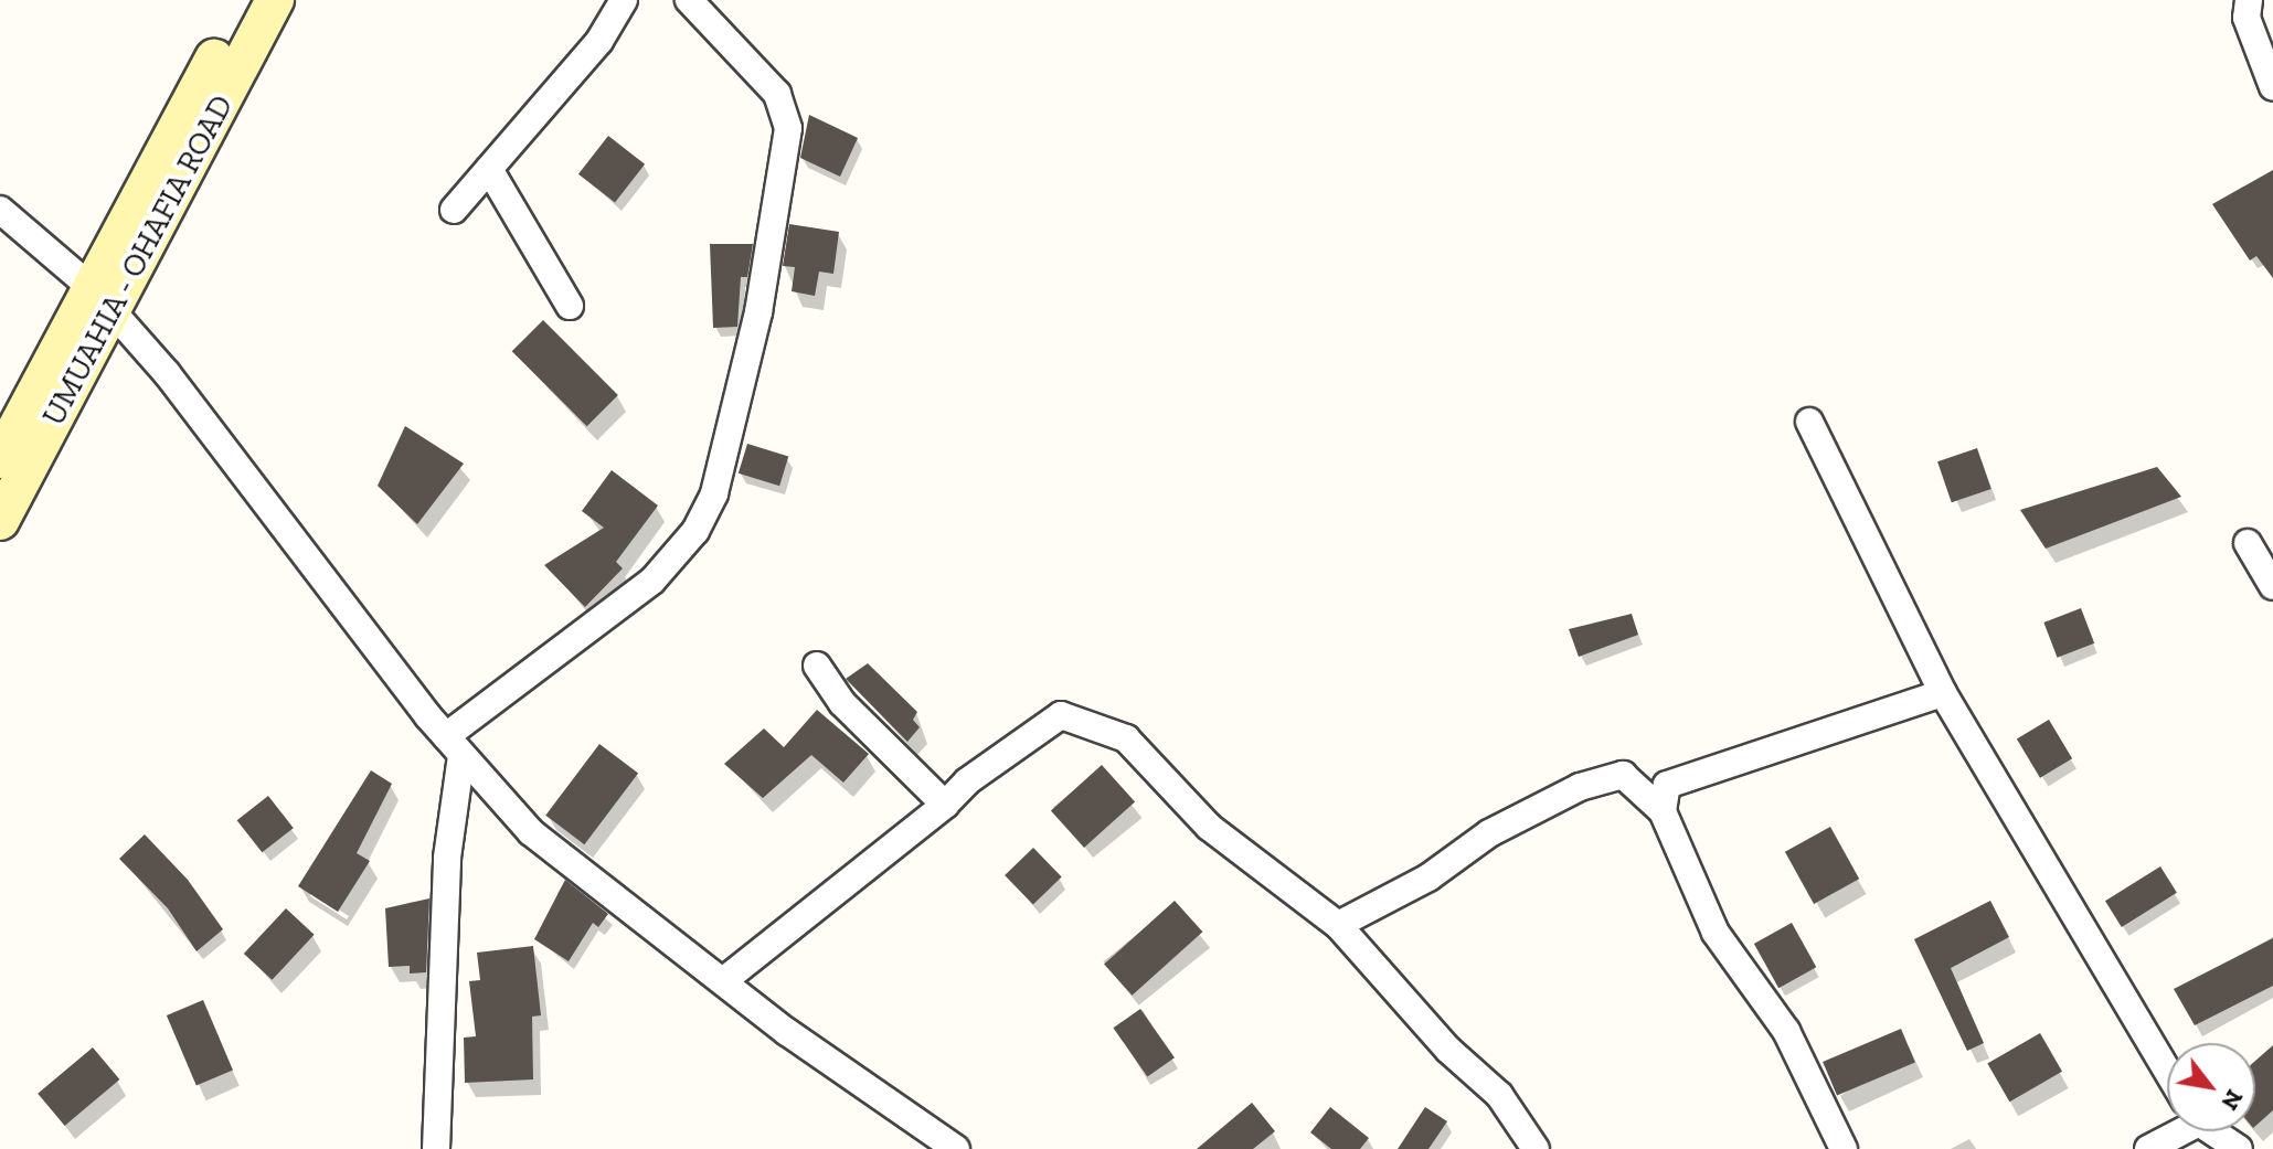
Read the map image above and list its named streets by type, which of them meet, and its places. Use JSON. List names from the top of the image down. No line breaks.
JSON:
{"streets":{"main road":["UMUAHIA - OHAFIA ROAD"]},"north":"bottom right"}
